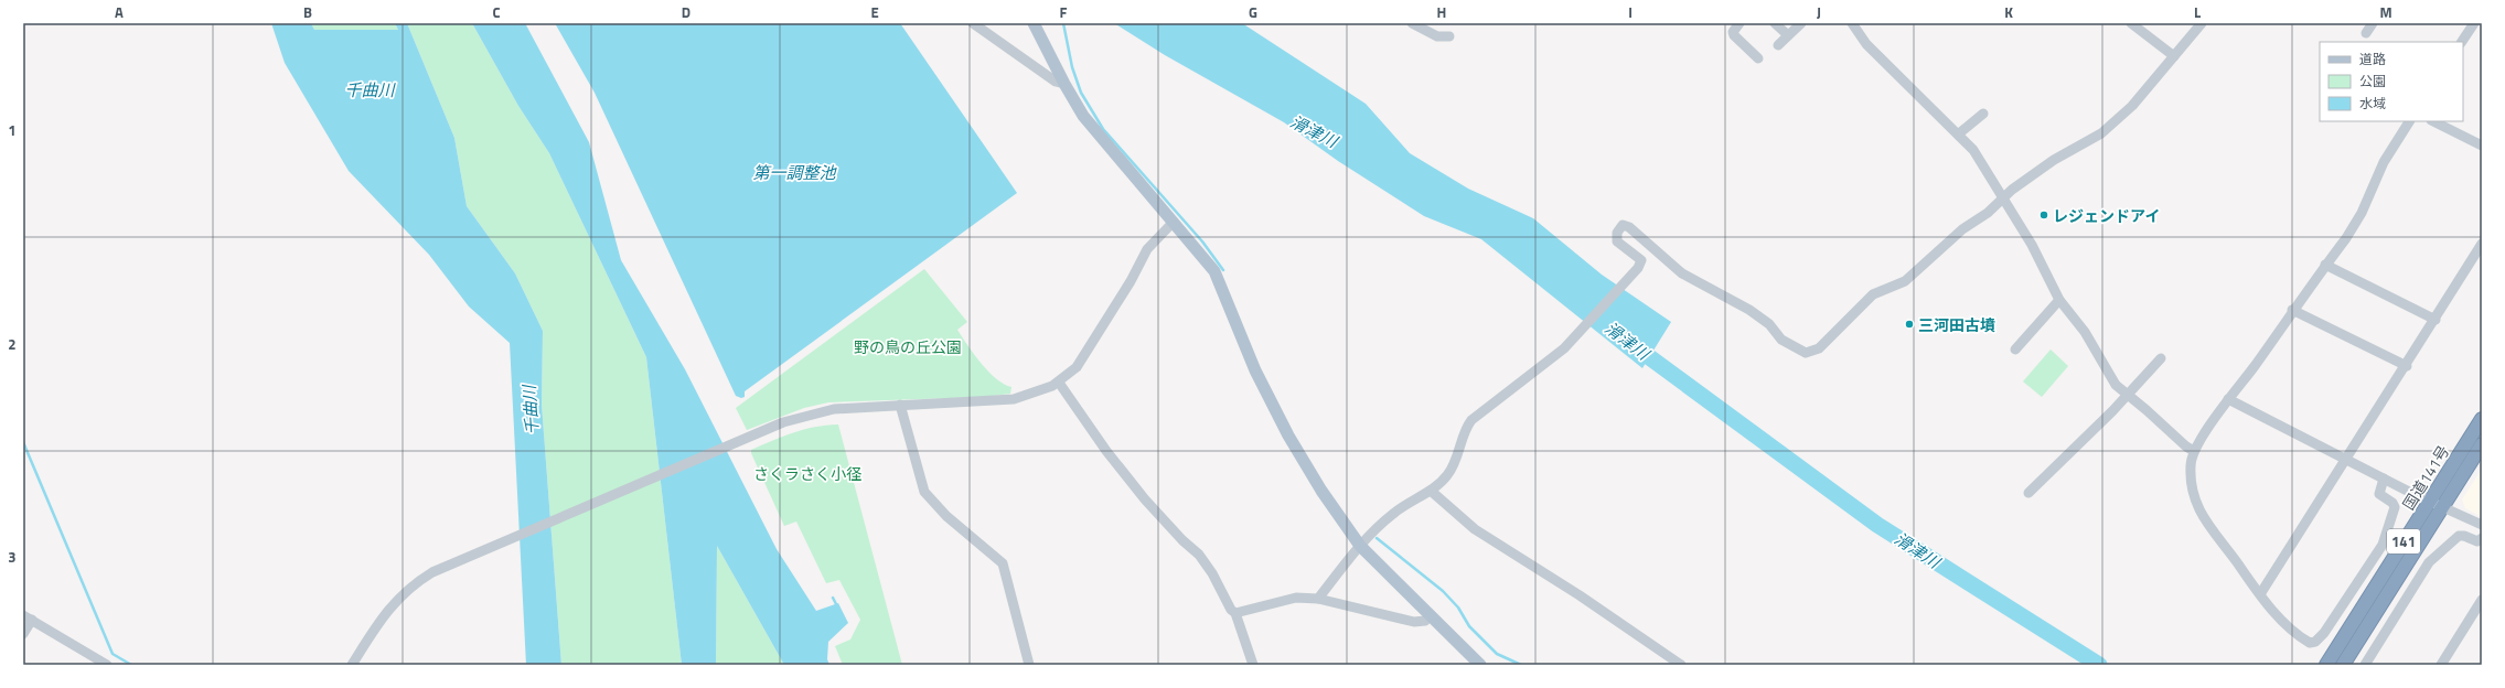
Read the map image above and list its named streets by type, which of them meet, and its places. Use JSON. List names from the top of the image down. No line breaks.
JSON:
{"streets":{"highway":["国道141号","141"]},"water":["千曲川","滑津川","第一調整池"],"parks":["野の鳥の丘公園","さくラさく小径"],"places":["レジェンドアイ","三河田古墳"],"legend":["道路","公園","水域"],"grid":{"columns":["A","B","C","D","E","F","G","H","I","J","K","L","M"],"rows":["1","2","3"]}}
